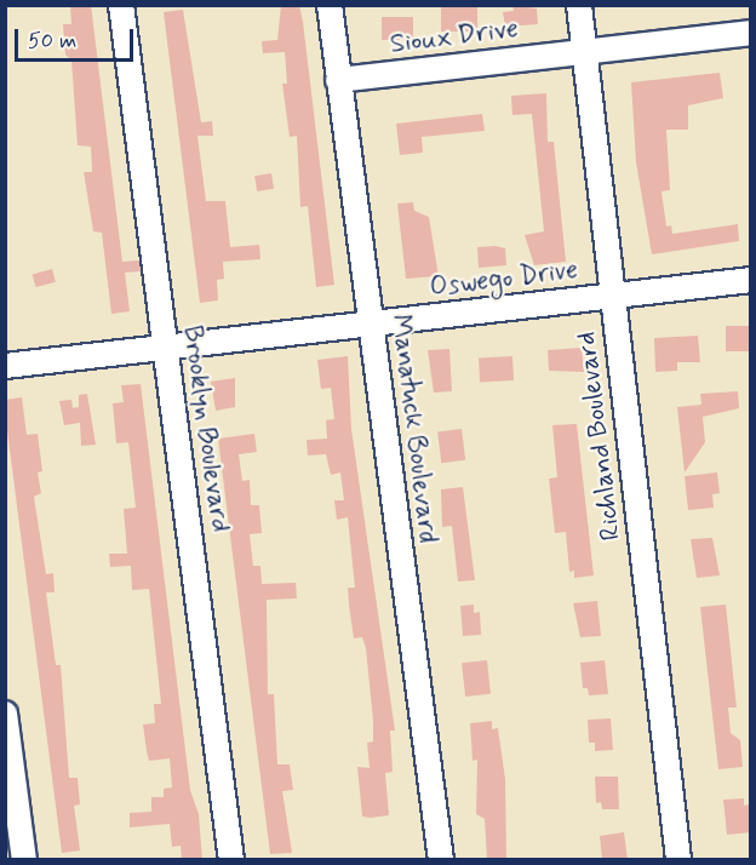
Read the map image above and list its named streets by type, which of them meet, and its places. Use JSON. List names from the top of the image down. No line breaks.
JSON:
{"streets":{"street":["Sioux Drive","Oswego Drive","Brooklyn Boulevard","Manatuck Boulevard","Richland Boulevard"]},"crossings":[["Sioux Drive","Manatuck Boulevard"],["Sioux Drive","Richland Boulevard"],["Oswego Drive","Brooklyn Boulevard"],["Oswego Drive","Manatuck Boulevard"],["Oswego Drive","Richland Boulevard"]],"scale_bar":"50 m"}
